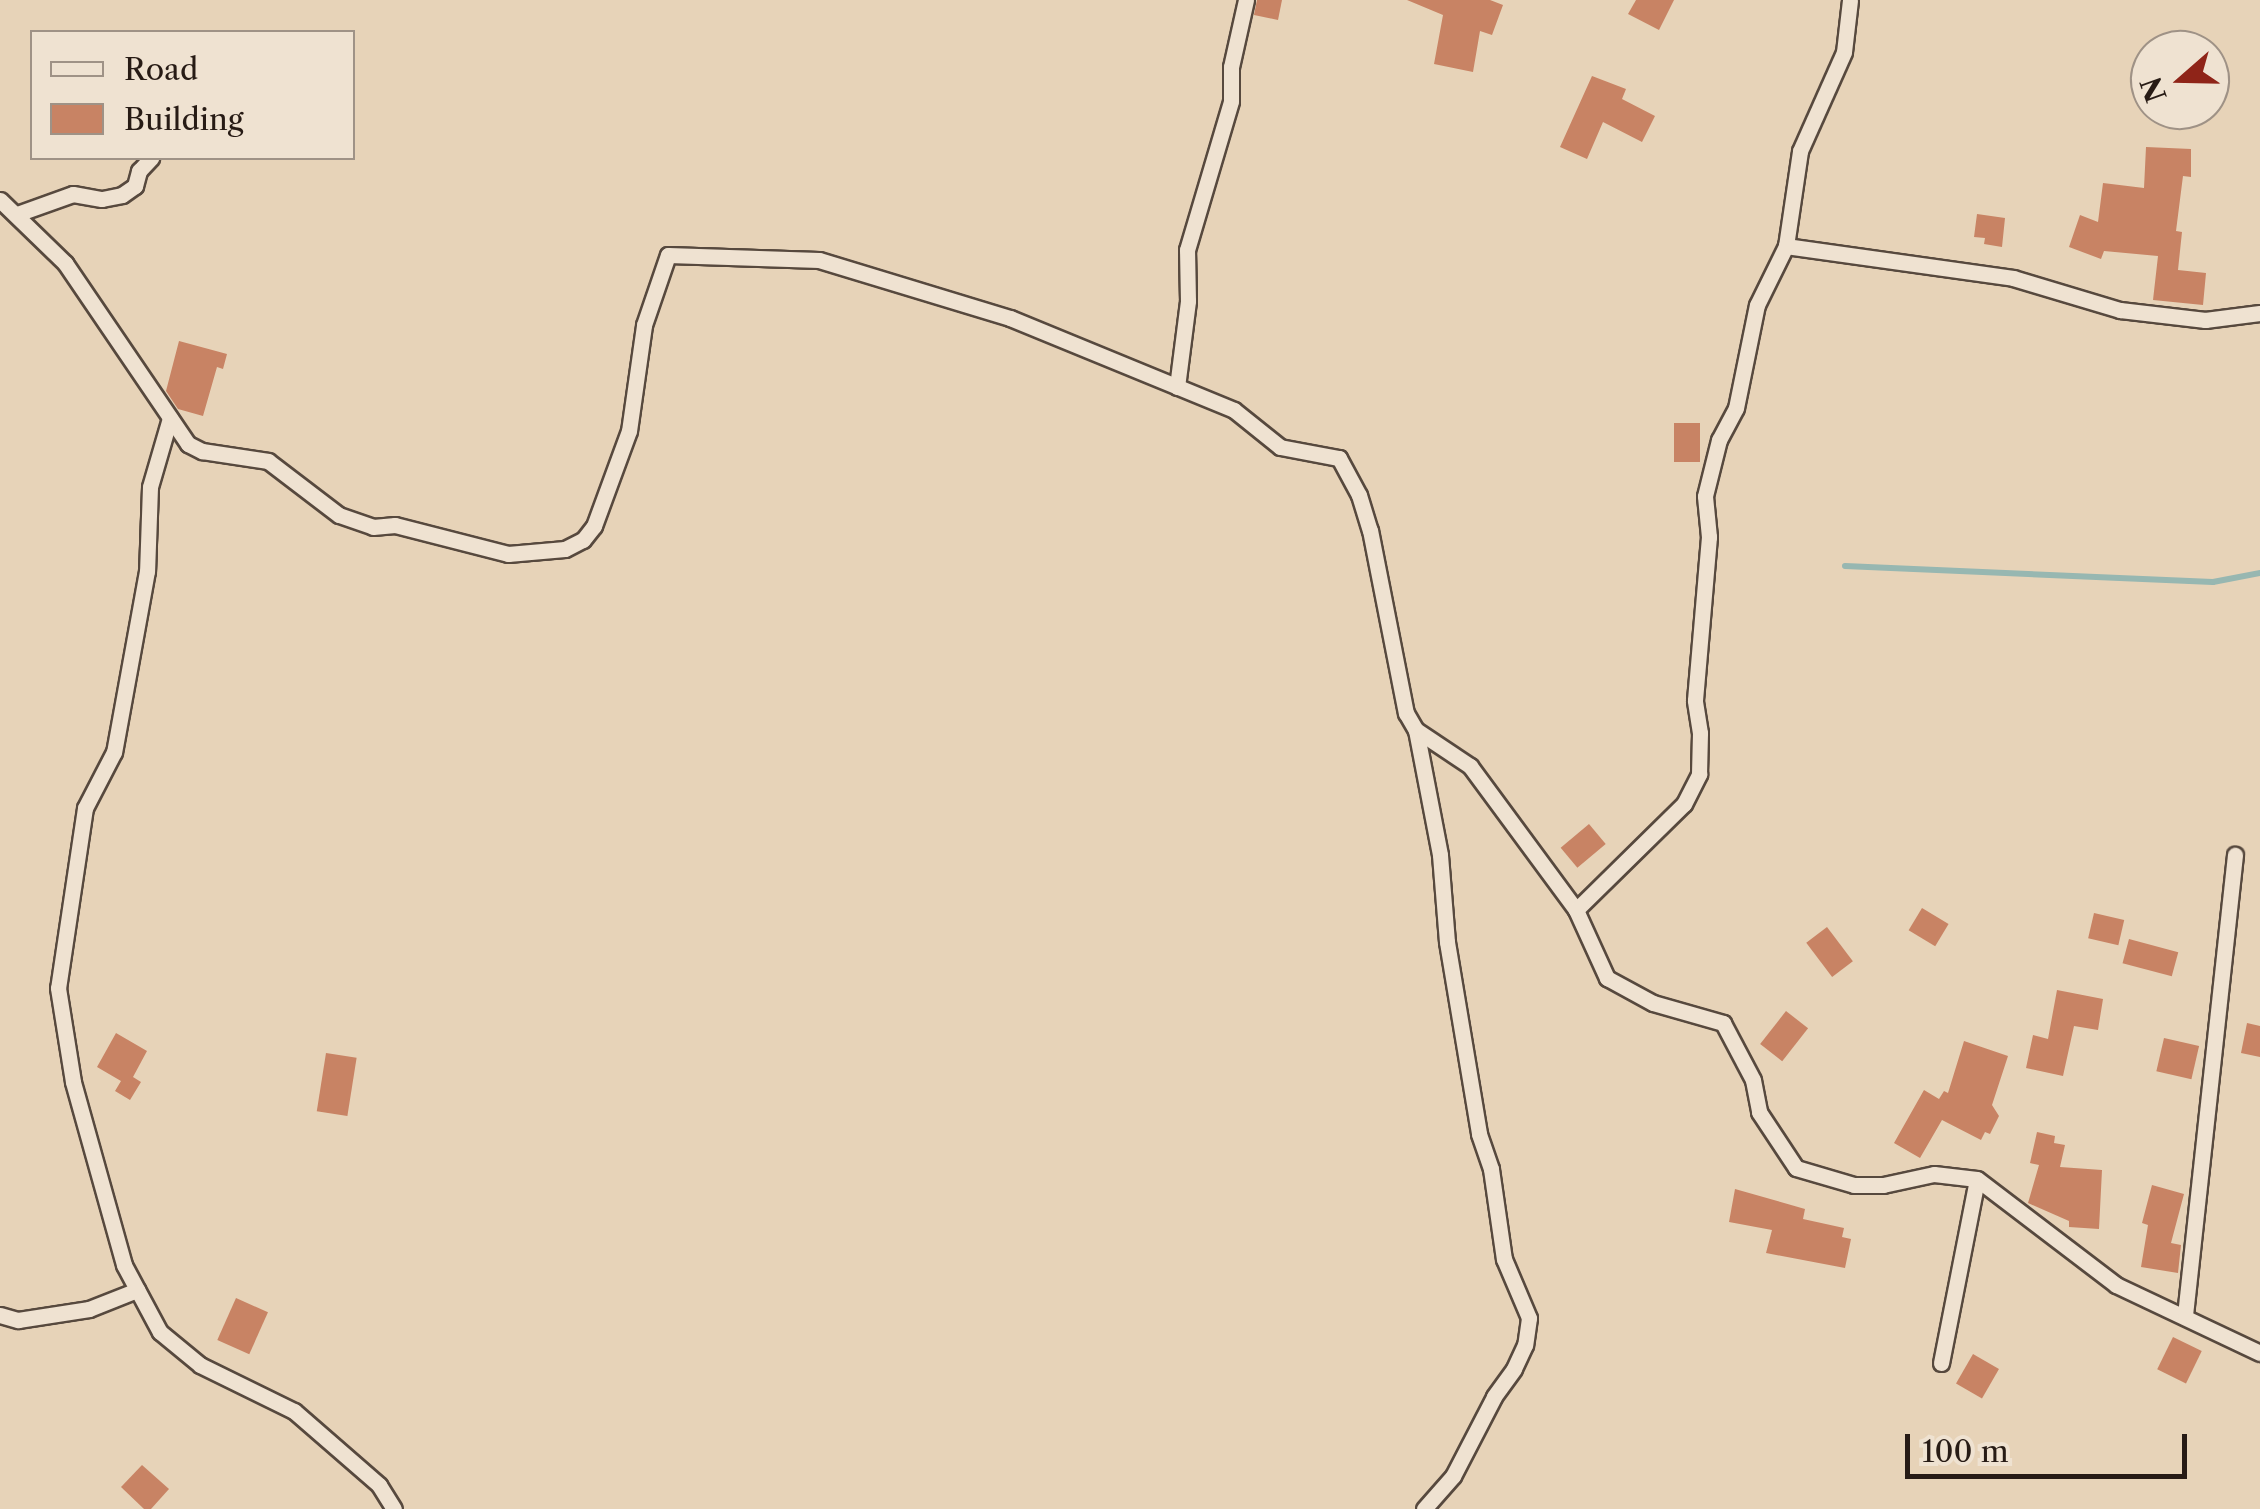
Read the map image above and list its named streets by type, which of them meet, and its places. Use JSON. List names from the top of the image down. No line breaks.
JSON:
{"legend":["Road","Building"],"scale_bar":"100 m","north":"left"}
